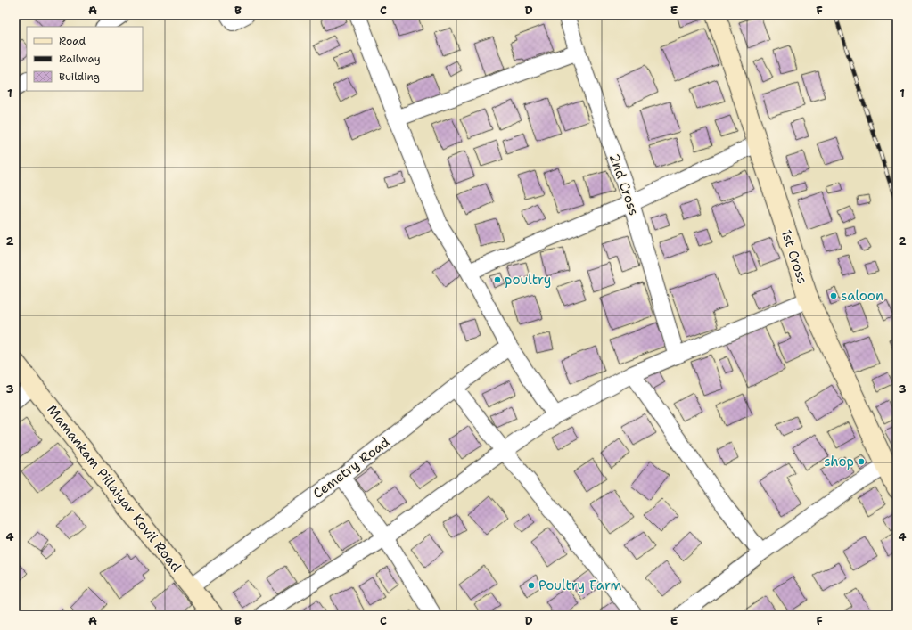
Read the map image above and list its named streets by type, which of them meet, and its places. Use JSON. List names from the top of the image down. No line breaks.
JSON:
{"streets":{"street":["2nd Cross","1st Cross","Cemetry Road","Mamankam Pillaiyar Kovil Road"]},"crossings":[["Cemetry Road","Mamankam Pillaiyar Kovil Road"]],"places":["poultry","saloon","shop","Poultry Farm"],"legend":["Road","Railway","Building"],"grid":{"columns":["A","B","C","D","E","F"],"rows":["1","2","3","4"]}}
